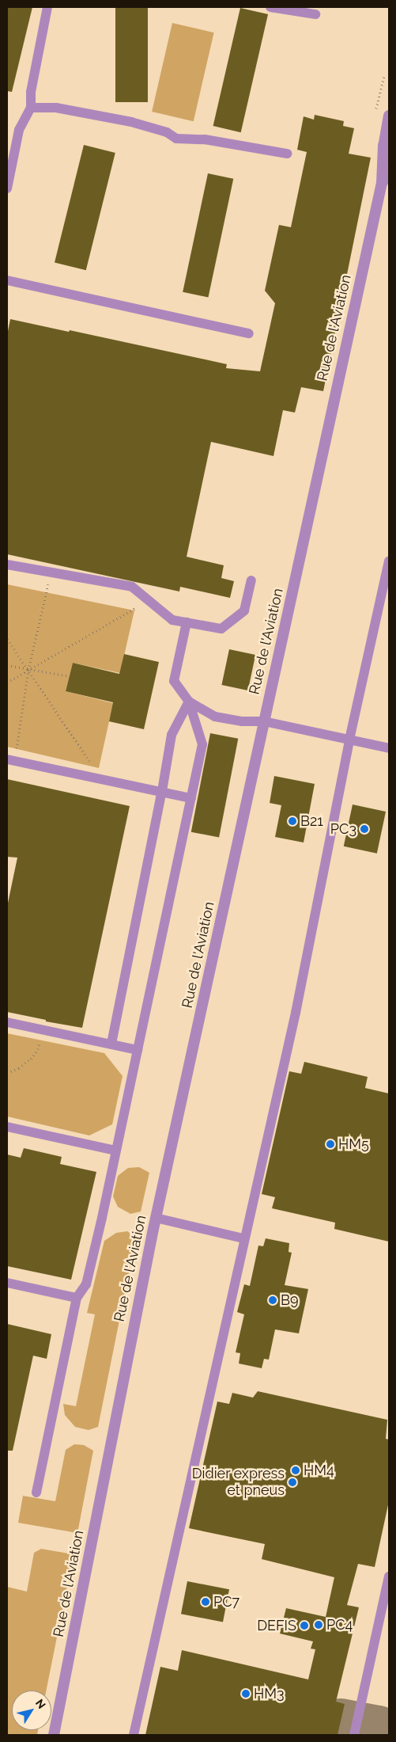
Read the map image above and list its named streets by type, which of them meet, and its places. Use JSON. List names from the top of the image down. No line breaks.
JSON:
{"streets":{"street":["Rue de l'Aviation"]},"places":["B21","PC3","HM5","B9","HM4","Didier express et pneus","PC7","PC4","DEFIS","HM3"],"north":"top right"}
